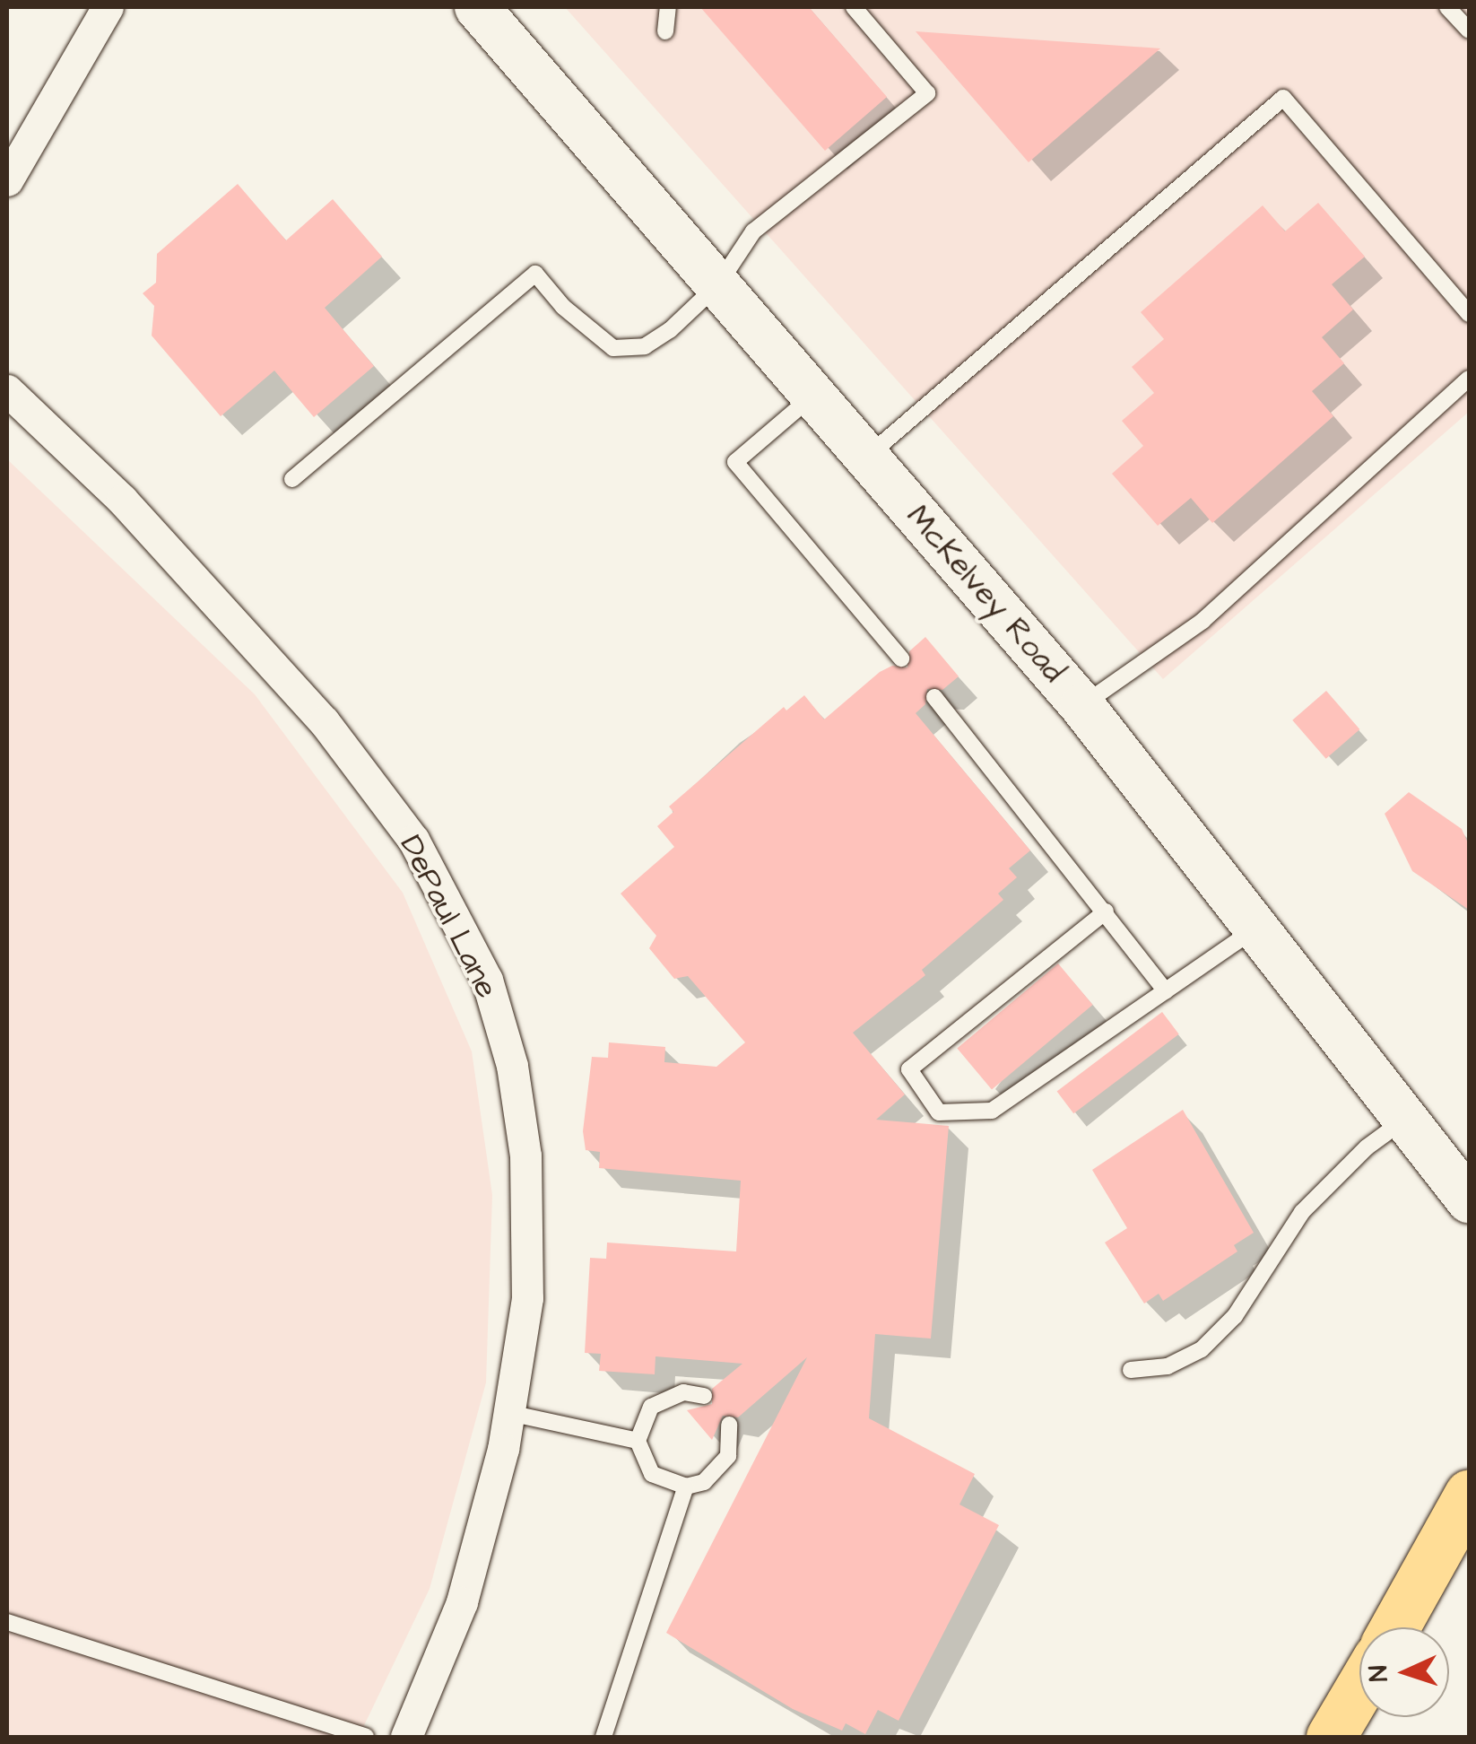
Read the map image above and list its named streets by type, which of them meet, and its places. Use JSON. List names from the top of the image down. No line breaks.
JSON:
{"streets":{"street":["McKelvey Road","DePaul Lane"]},"north":"left"}
